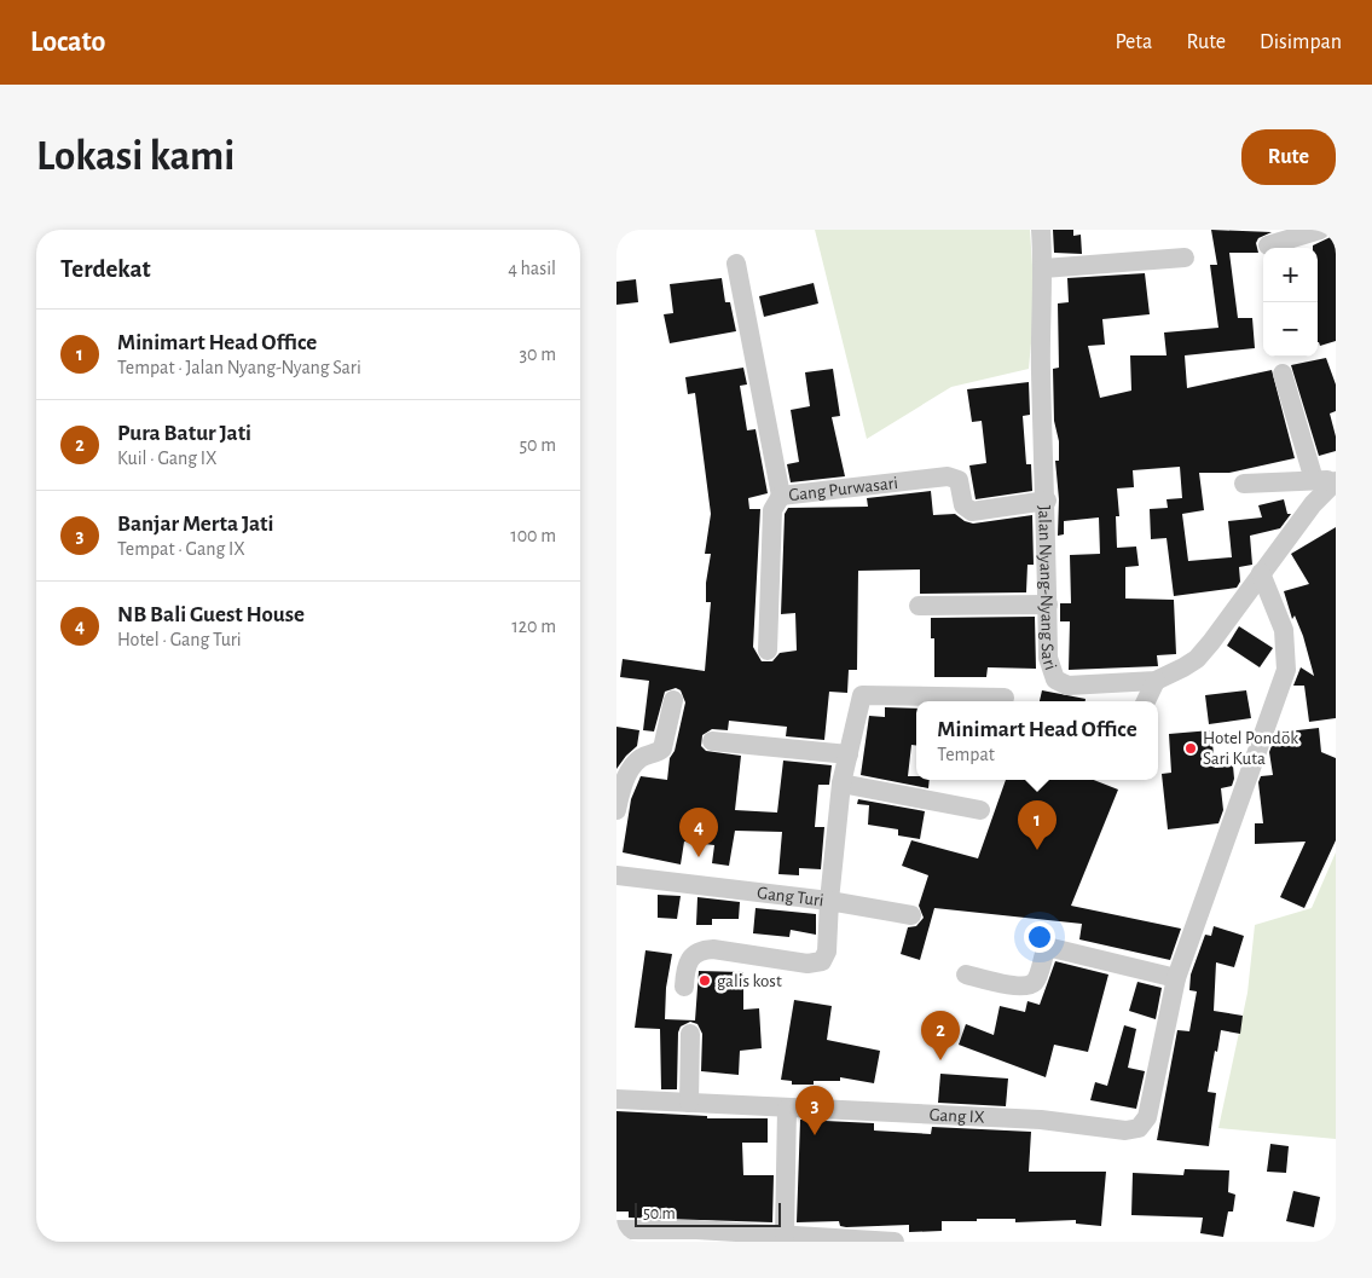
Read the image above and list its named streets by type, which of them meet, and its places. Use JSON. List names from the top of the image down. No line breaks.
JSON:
{"streets":{"street":["Gang Purwasari","Jalan Nyang-Nyang Sari","Gang Turi","Gang IX"]},"crossings":[["Gang Purwasari","Jalan Nyang-Nyang Sari"]],"places":["Hotel Pondok Sari Kuta","galis kost"],"scale_bar":"50 m","page":{"header":"Locato","nav":["Peta","Rute","Disimpan"],"buttons":"Rute","title":"Lokasi kami","heading":["Terdekat","4 hasil"],"map_buttons":["+","−"],"list":[{"mark":"1","name":"Minimart Head Office","note":"Tempat · Jalan Nyang-Nyang Sari","value":"30 m"},{"mark":"2","name":"Pura Batur Jati","note":"Kuil · Gang IX","value":"50 m"},{"mark":"3","name":"Banjar Merta Jati","note":"Tempat · Gang IX","value":"100 m"},{"mark":"4","name":"NB Bali Guest House","note":"Hotel · Gang Turi","value":"120 m"}],"popup":["Minimart Head Office","Tempat"],"pins":["1","4","2","3"],"scale":"50 m"}}
